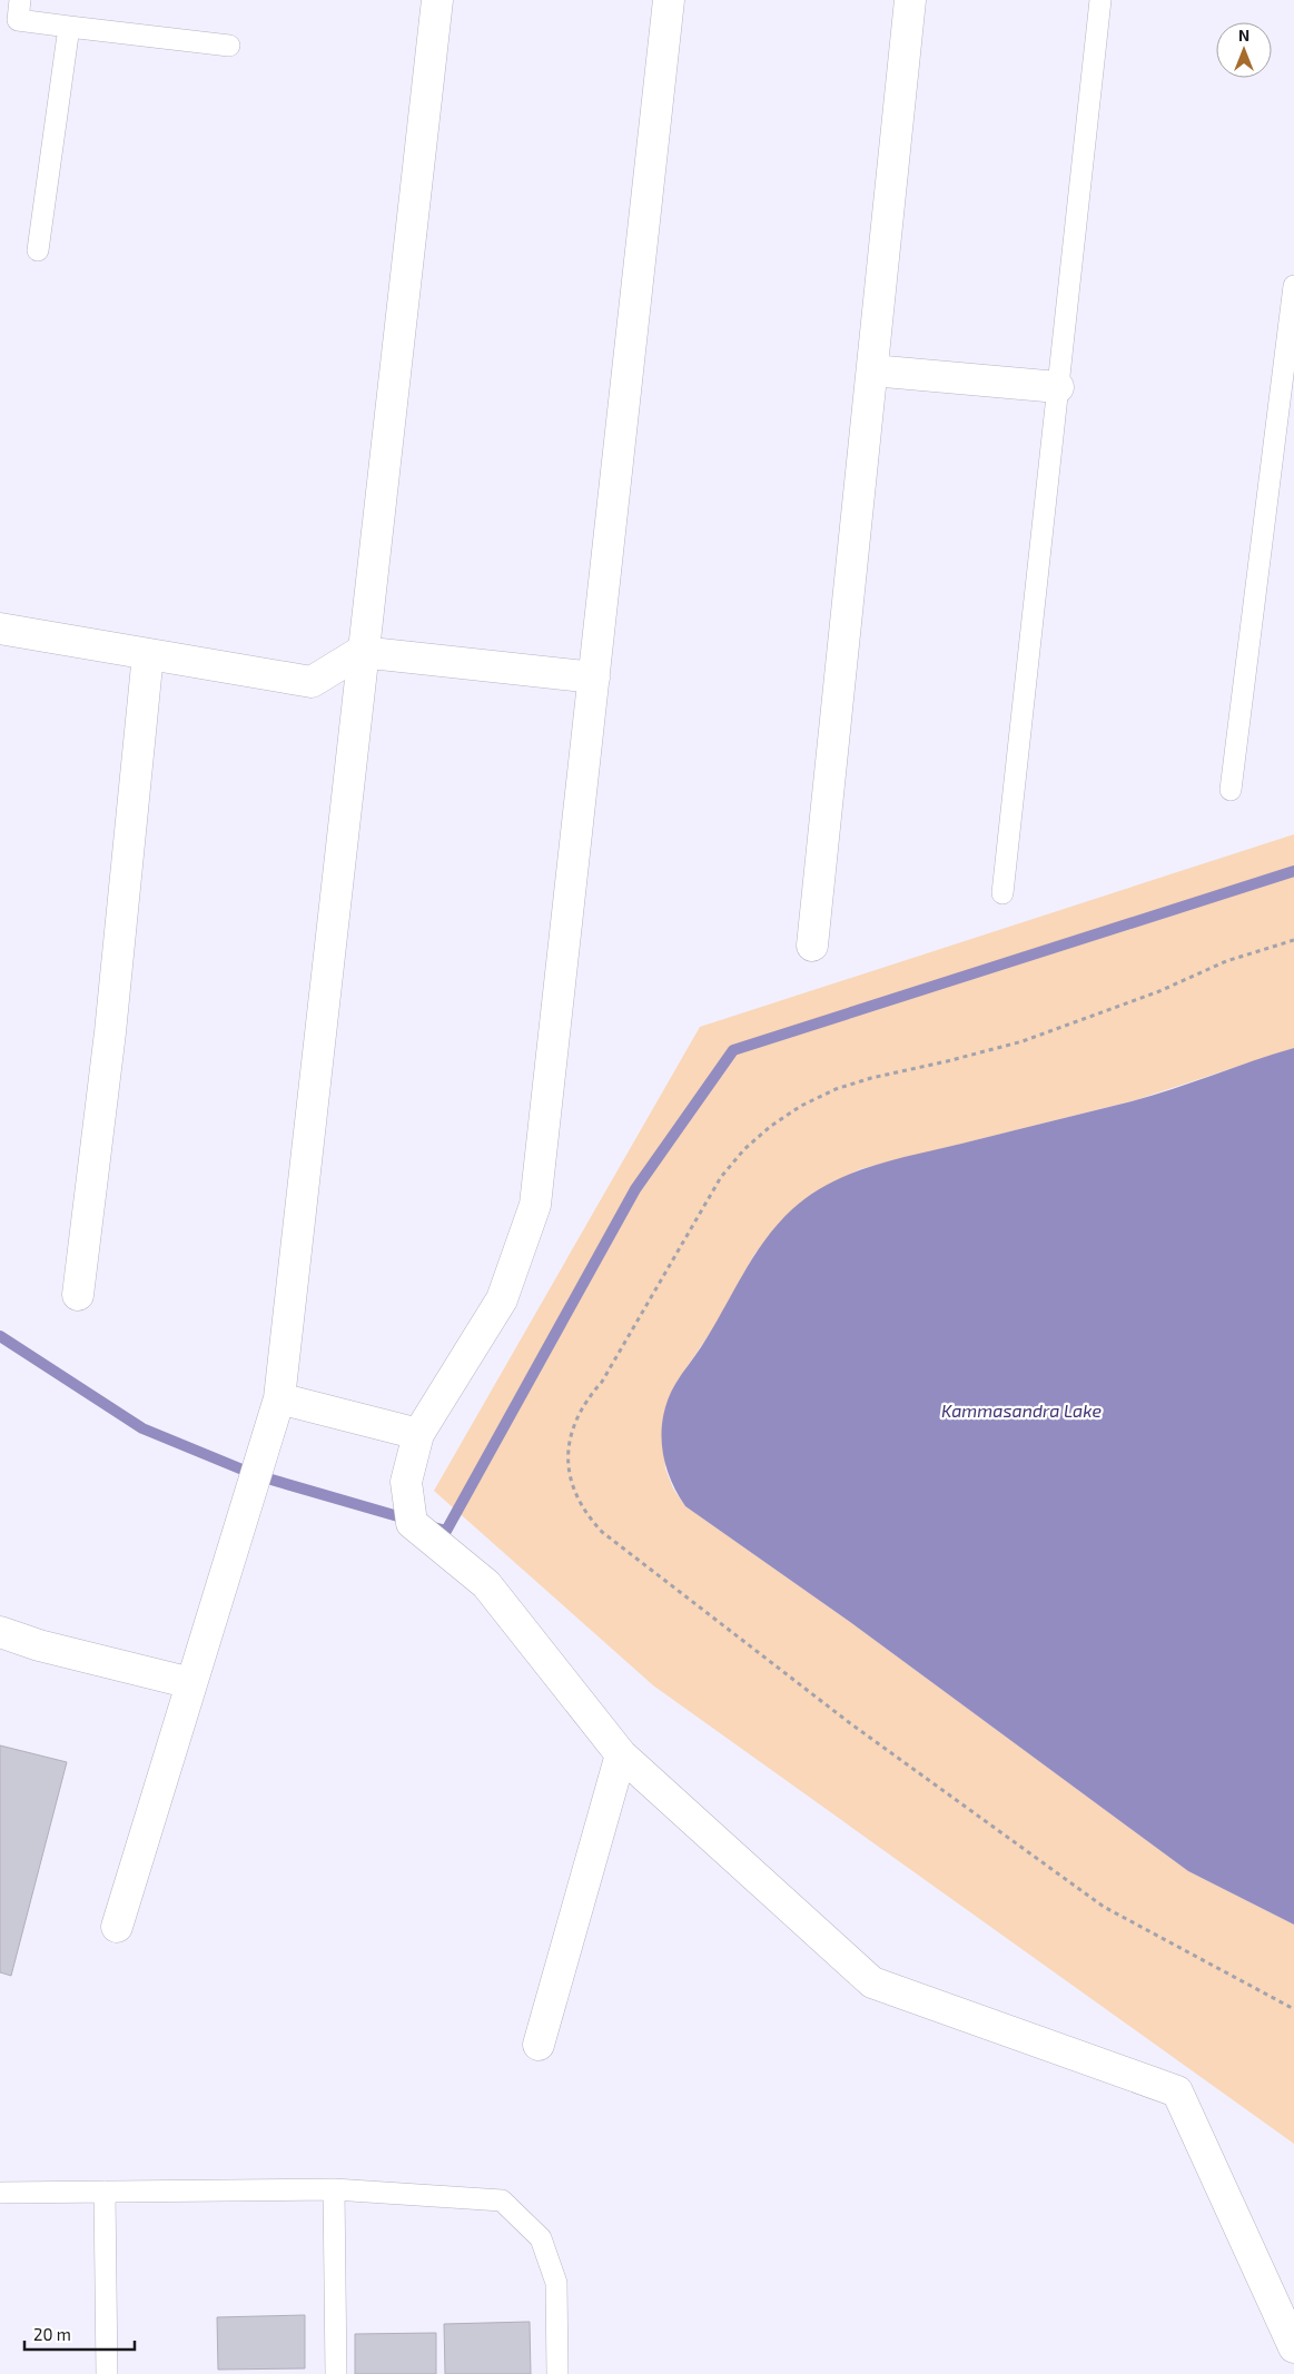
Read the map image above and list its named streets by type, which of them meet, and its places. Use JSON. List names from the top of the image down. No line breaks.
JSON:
{"water":["Kammasandra Lake"],"scale_bar":"20 m","north":"top"}
